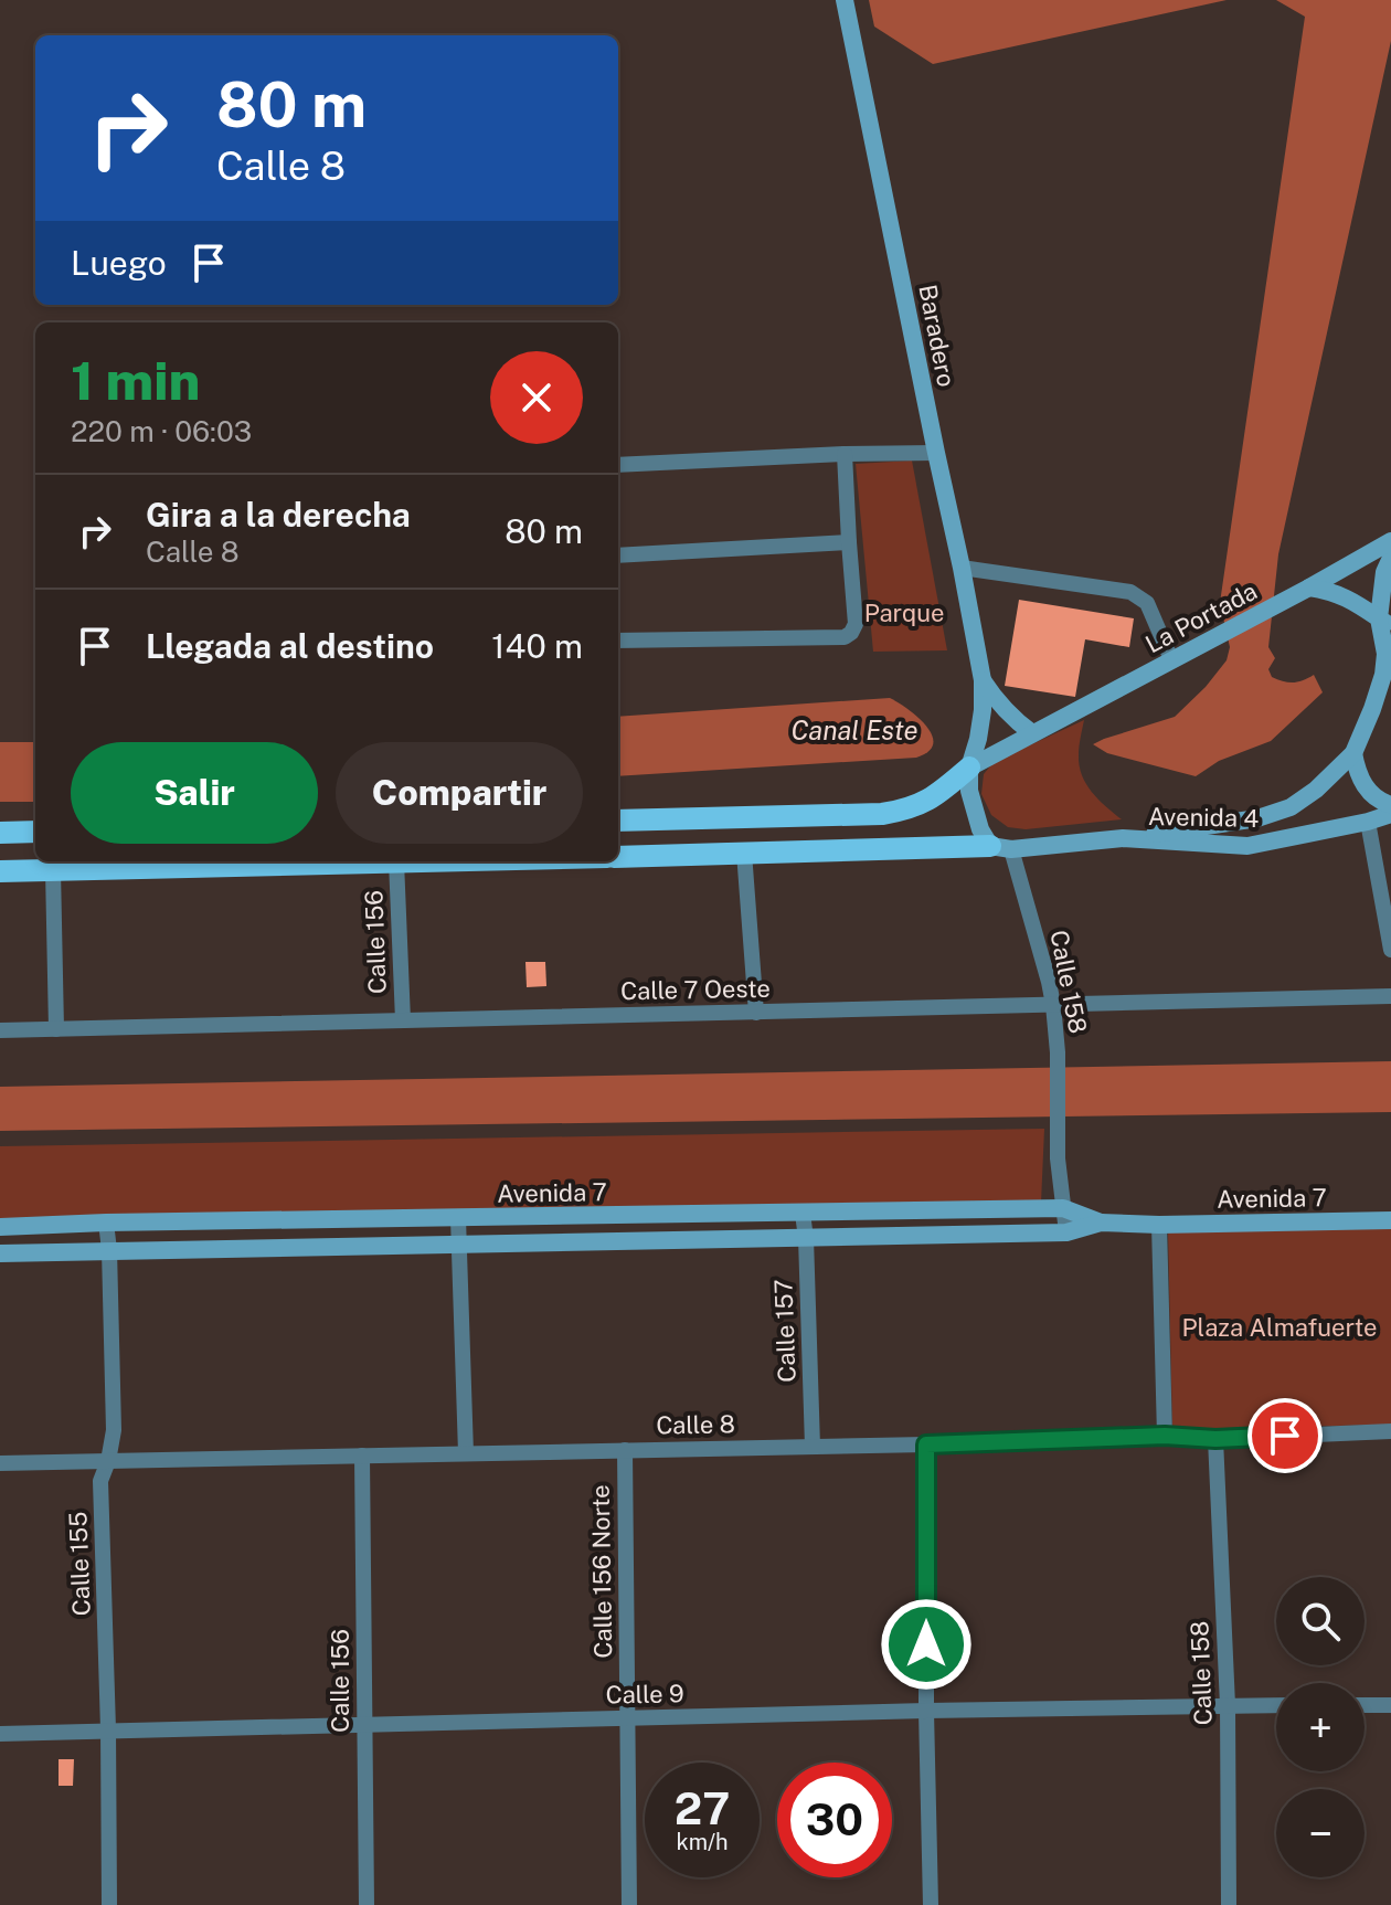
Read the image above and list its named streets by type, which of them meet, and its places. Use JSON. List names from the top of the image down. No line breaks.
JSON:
{"streets":{"main road":["Baradero","La Portada","Avenida 4","Avenida 7"],"street":["Calle 156","Calle 158","Calle 7 Oeste","Calle 157","Calle 8","Calle 155","Calle 156 Norte","Calle 9"]},"crossings":[["Baradero","La Portada"],["Avenida 4","Calle 158"],["Calle 156","Calle 7 Oeste"],["Calle 156","Calle 8"],["Calle 156","Calle 9"],["Calle 158","Calle 7 Oeste"],["Calle 158","Avenida 7"],["Calle 158","Calle 8"],["Calle 158","Calle 9"],["Avenida 7","Calle 157"],["Avenida 7","Calle 155"],["Calle 157","Calle 8"],["Calle 8","Calle 155"],["Calle 8","Calle 156 Norte"],["Calle 155","Calle 9"],["Calle 156 Norte","Calle 9"]],"water":["Canal Este"],"parks":["Parque","Plaza Almafuerte"],"page":{"turn":["80 m","Calle 8"],"then":"Luego","heading":["1 min","220 m · 06:03"],"list":[{"name":"Gira a la derecha","note":"Calle 8","value":"80 m"},{"name":"Llegada al destino","value":"140 m"}],"buttons":["Salir","Compartir"],"map_buttons":["+","−"],"speed":"27 km/h","limit":"30"}}
